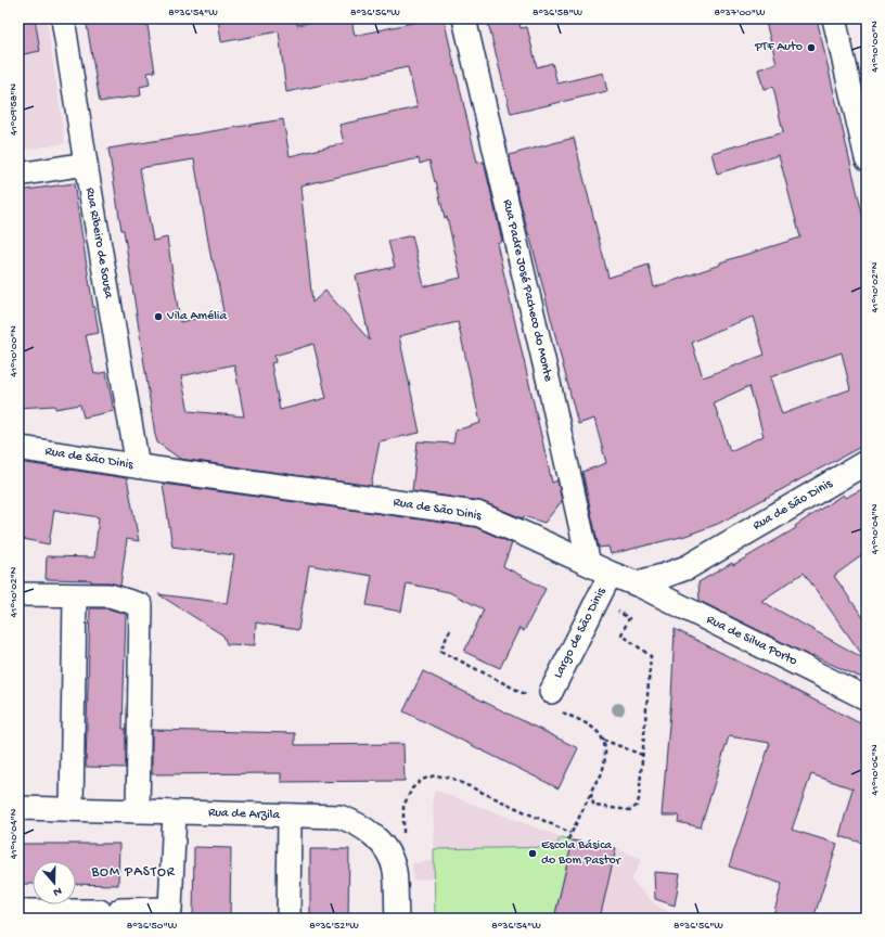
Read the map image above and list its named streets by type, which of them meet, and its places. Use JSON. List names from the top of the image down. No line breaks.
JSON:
{"streets":{"street":["Rua Ribeiro de Sousa","Rua Padre José Pacheco do Monte","Rua de São Dinis","Largo de São Dinis","Rua de Silva Porto","Rua de Arzila"]},"crossings":[["Rua Ribeiro de Sousa","Rua de São Dinis"],["Rua Padre José Pacheco do Monte","Rua de São Dinis"],["Rua de São Dinis","Largo de São Dinis"],["Rua de São Dinis","Rua de Silva Porto"]],"districts":["BOM PASTOR"],"places":["PTF Auto","Vila Amélia","Escola Básica do Bom Pastor"],"north":"bottom","coordinates":["8°36'54\"W","8°36'56\"W","8°36'58\"W","8°37'00\"W","41°10'00\"N","41°09'58\"N","41°10'02\"N","41°10'04\"N","41°10'06\"N","8°36'50\"W","8°36'52\"W"]}
